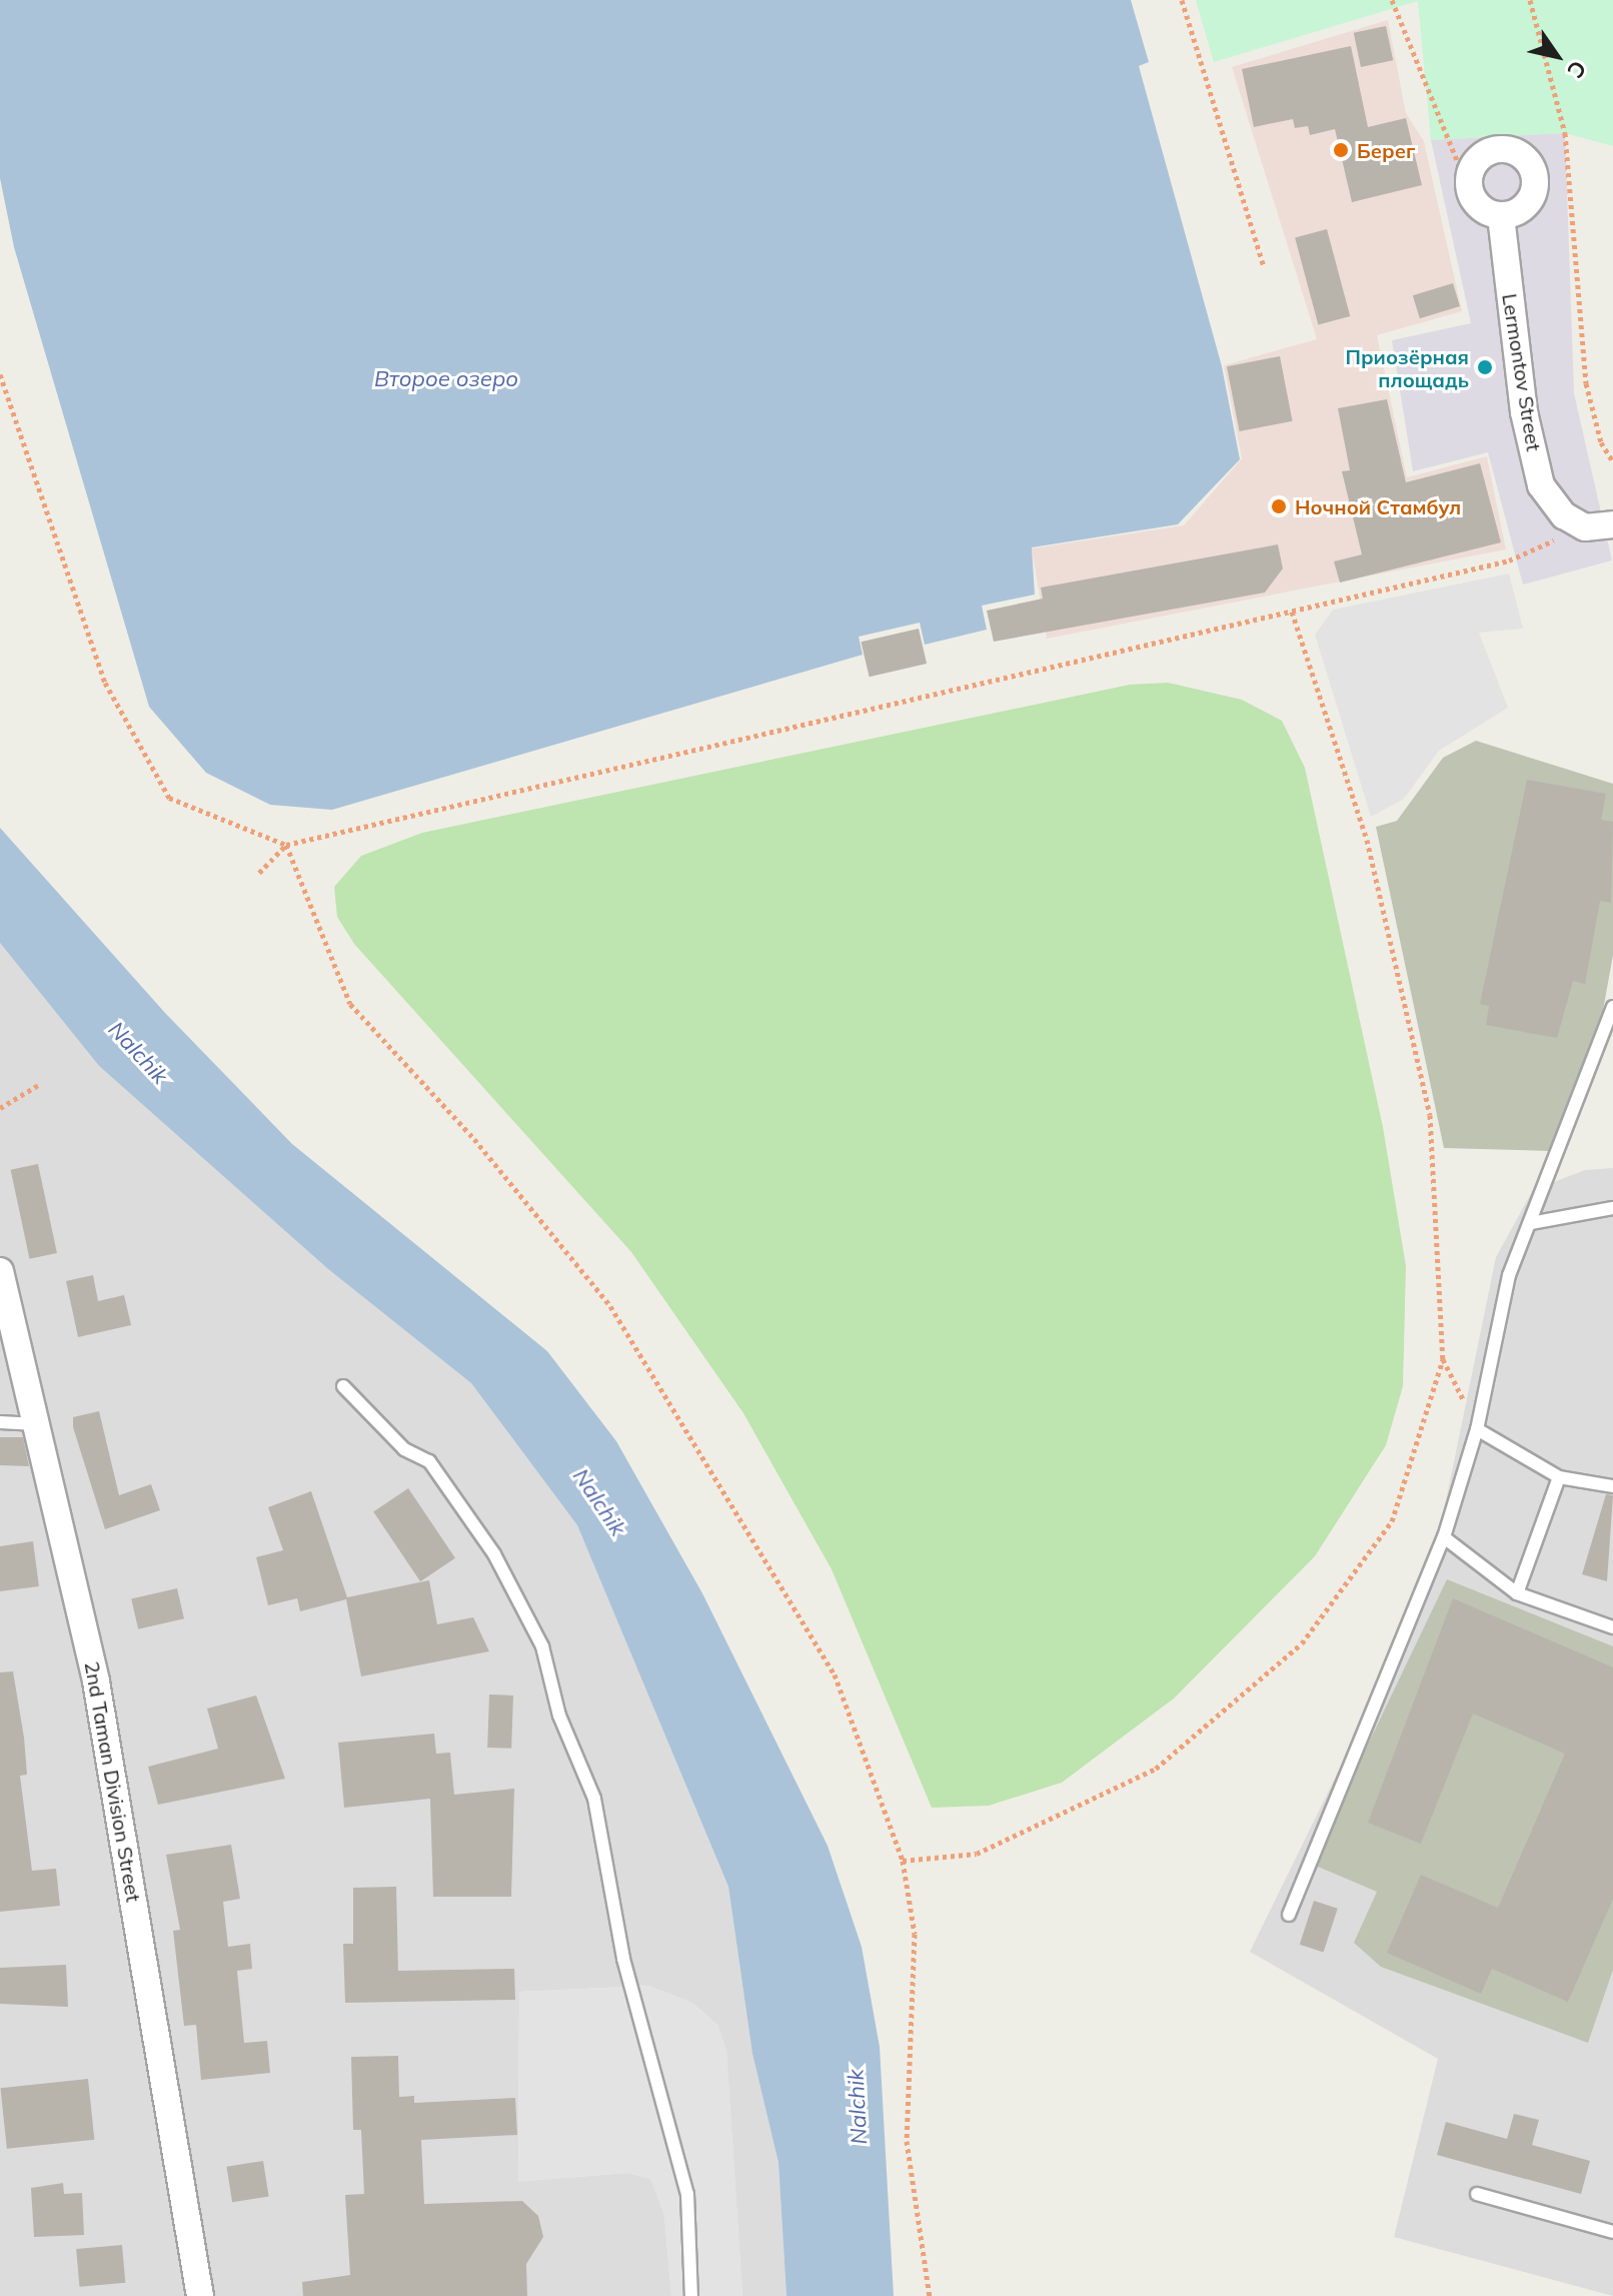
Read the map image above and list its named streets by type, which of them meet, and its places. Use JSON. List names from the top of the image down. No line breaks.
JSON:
{"streets":{"street":["Lermontov Street","2nd Taman Division Street"]},"water":["Второе озеро","Nalchik"],"places":["Берег","Приозёрная площадь","Ночной Стамбул"],"north":"bottom right"}
